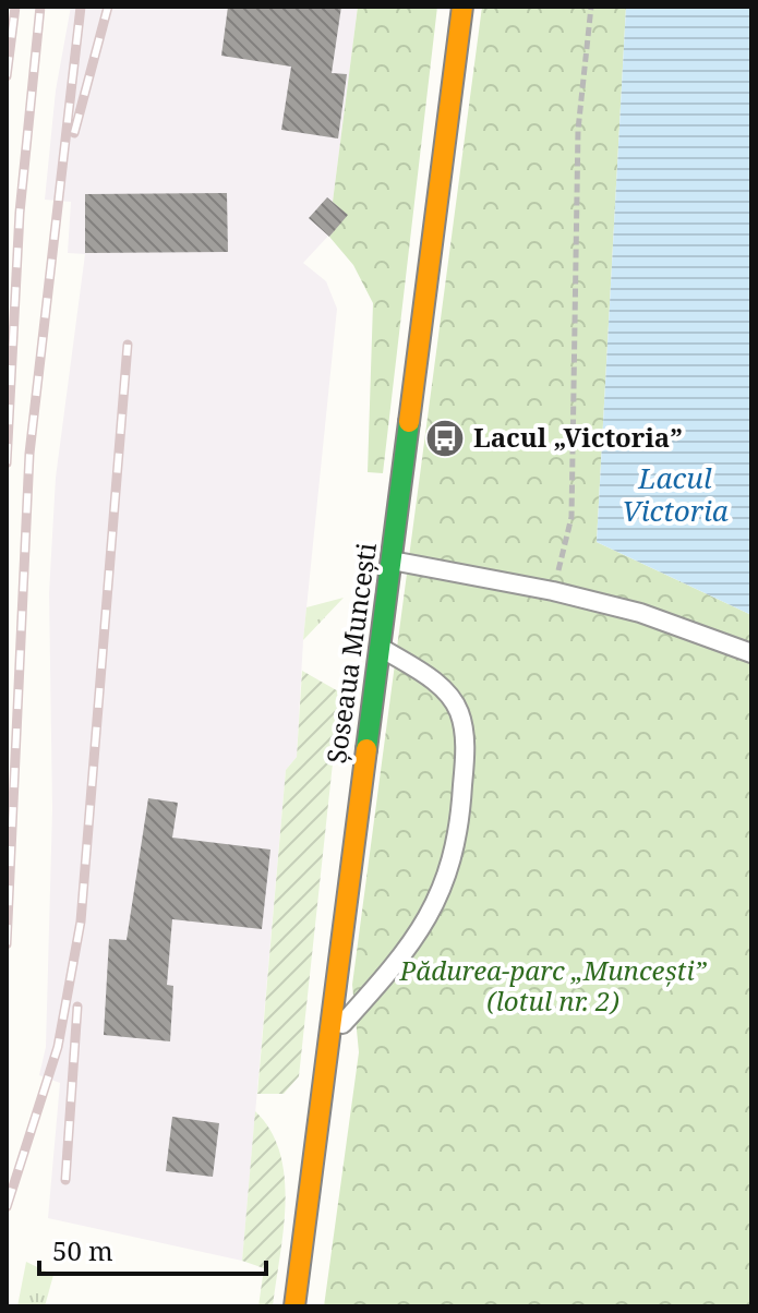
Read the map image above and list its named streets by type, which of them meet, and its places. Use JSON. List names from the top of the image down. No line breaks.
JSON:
{"streets":{"main road":["Șoseaua Muncești"]},"water":["Lacul Victoria"],"parks":["Pădurea-parc „Muncești” (lotul nr. 2)"],"places":{"bus stop":["Lacul „Victoria”"]},"scale_bar":"50 m"}
